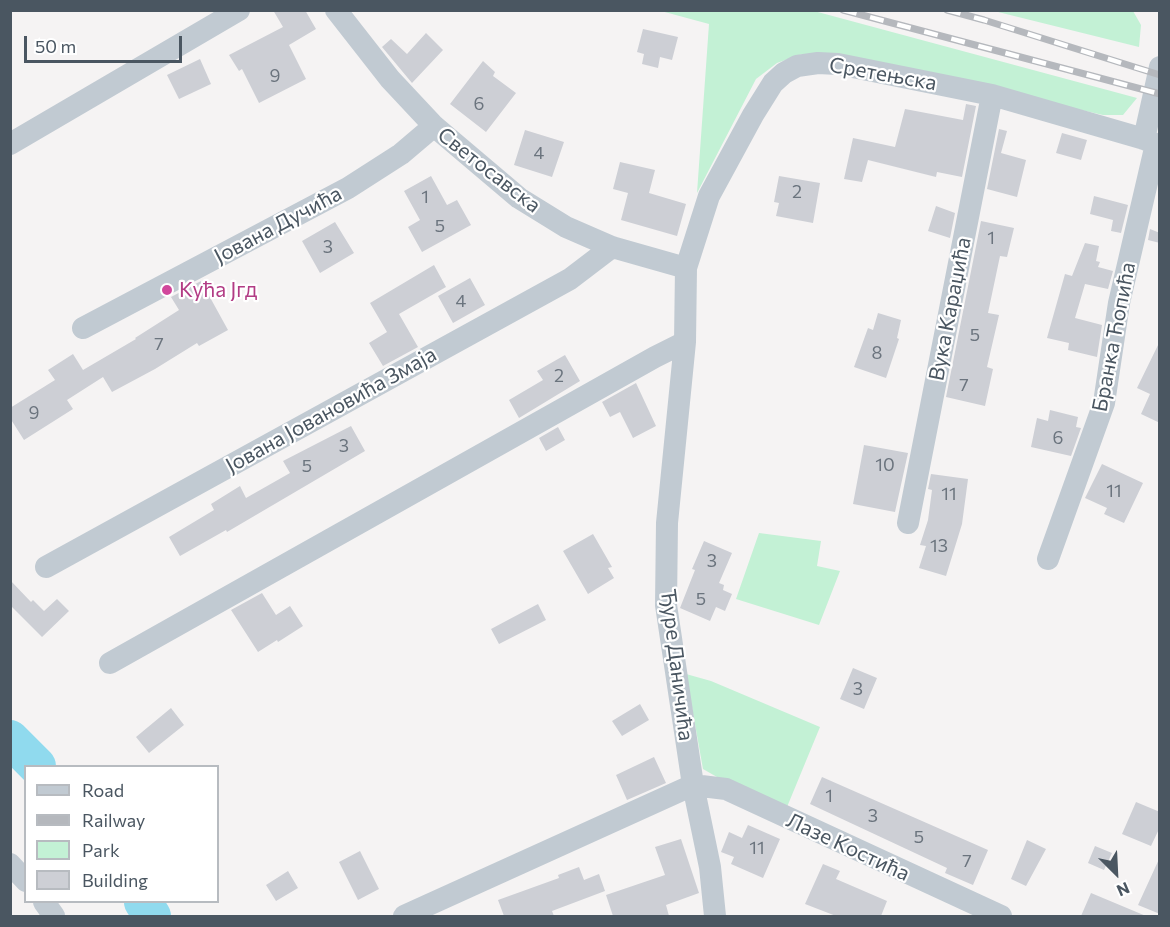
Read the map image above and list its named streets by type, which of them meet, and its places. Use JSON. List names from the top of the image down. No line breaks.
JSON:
{"streets":{"street":["Сретењска","Светосавска","Јована Дучића","Вука Караџића","Бранка Ћопића","Јована Јовановића Змаја","Ђуре Даничића","Лазе Костића"]},"crossings":[["Сретењска","Светосавска"],["Сретењска","Вука Караџића"],["Сретењска","Бранка Ћопића"],["Сретењска","Ђуре Даничића"],["Светосавска","Јована Дучића"],["Светосавска","Јована Јовановића Змаја"],["Светосавска","Ђуре Даничића"],["Ђуре Даничића","Лазе Костића"]],"places":["Кућа Јгд"],"house_numbers":["9","6","4","2","1","5","1","3","4","5","7","8","2","7","9","6","3","10","5","11","11","13","3","5","3","1","3","5","11","7"],"legend":["Road","Railway","Park","Building"],"scale_bar":"50 m","north":"bottom right"}
